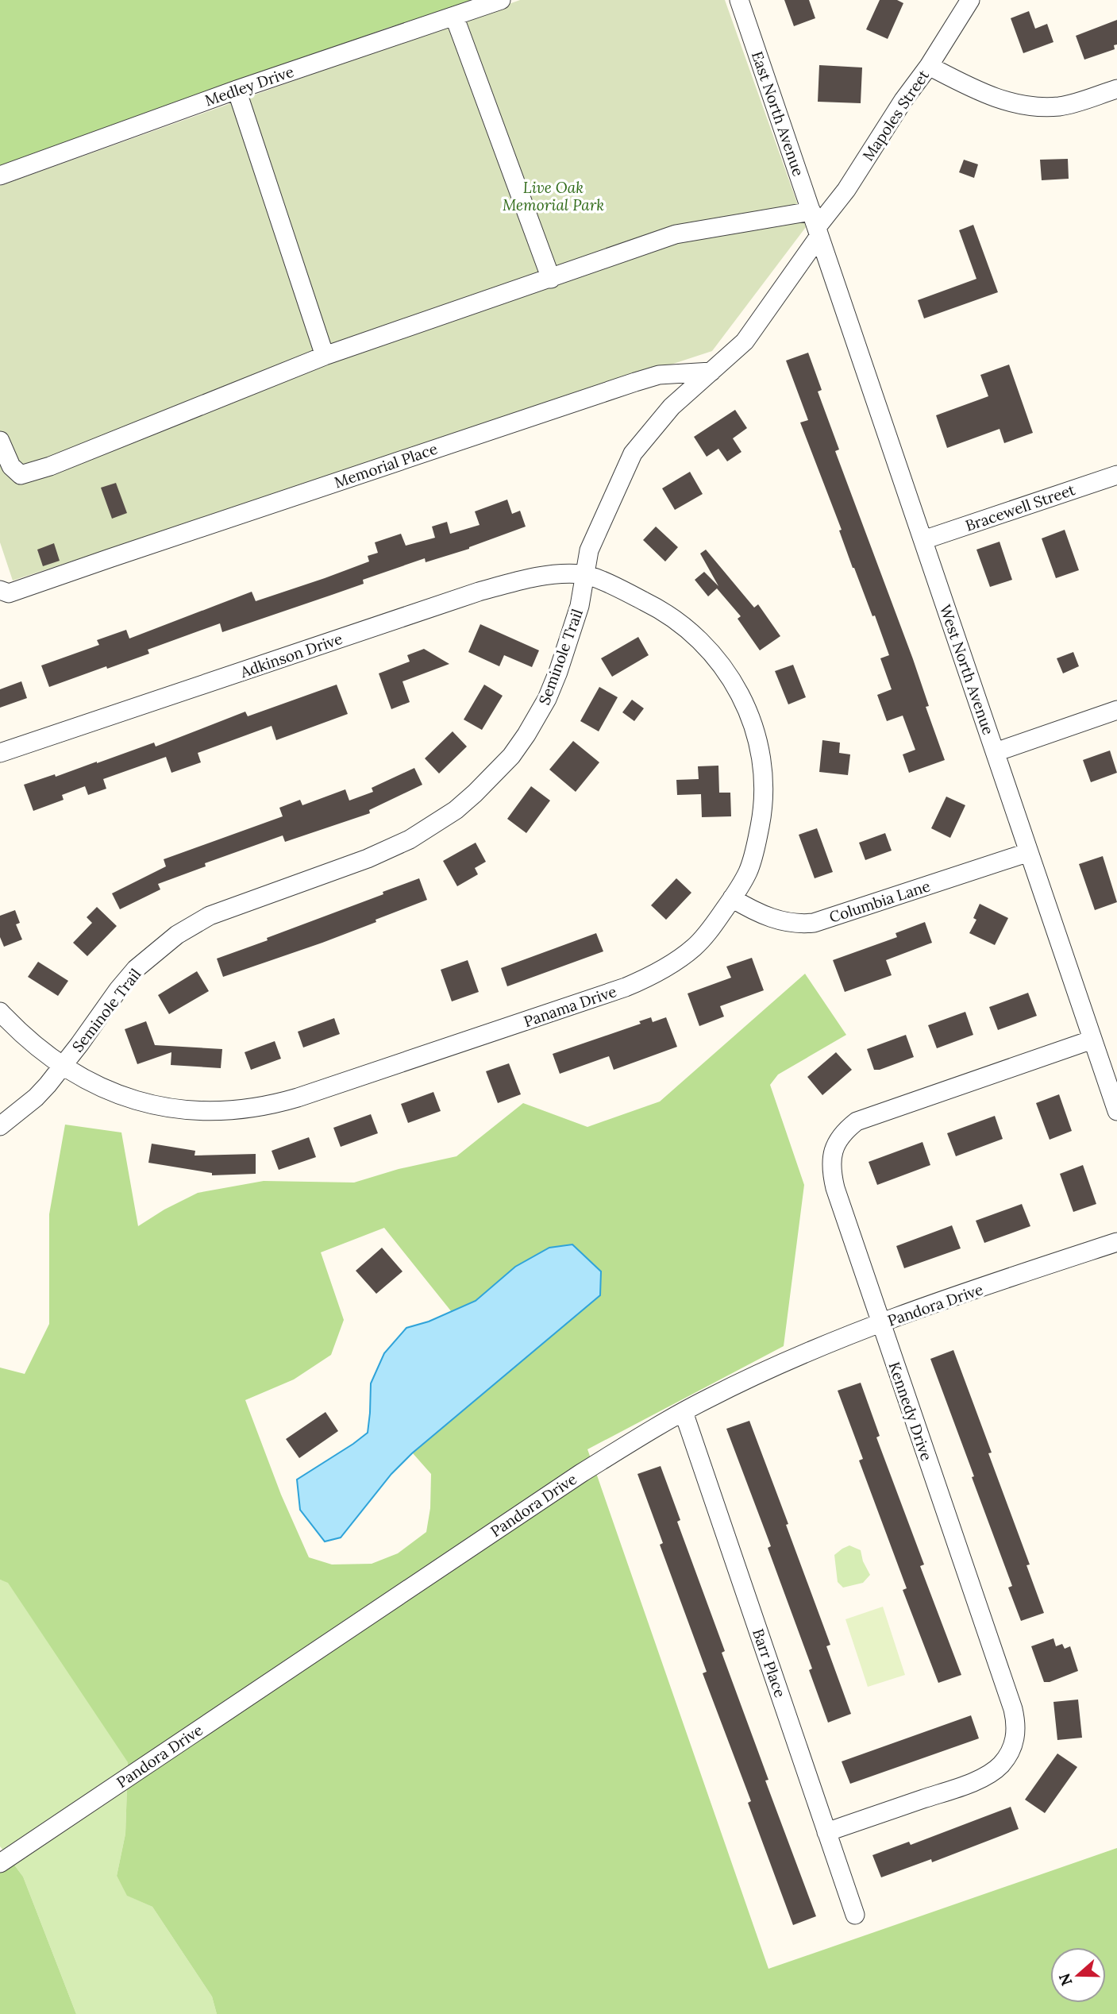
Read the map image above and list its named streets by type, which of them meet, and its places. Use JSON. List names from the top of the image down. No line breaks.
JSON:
{"streets":{"street":["Medley Drive","East North Avenue","Mapoles Street","Memorial Place","Bracewell Street","Adkinson Drive","Seminole Trail","West North Avenue","Columbia Lane","Panama Drive","Pandora Drive","Kennedy Drive","Barr Place"]},"crossings":[["East North Avenue","Mapoles Street"],["East North Avenue","Seminole Trail"],["East North Avenue","West North Avenue"],["Mapoles Street","Seminole Trail"],["Mapoles Street","West North Avenue"],["Memorial Place","Seminole Trail"],["Bracewell Street","West North Avenue"],["Adkinson Drive","Seminole Trail"],["Adkinson Drive","Panama Drive"],["Seminole Trail","West North Avenue"],["Seminole Trail","Panama Drive"],["West North Avenue","Columbia Lane"],["West North Avenue","Kennedy Drive"],["Columbia Lane","Panama Drive"],["Pandora Drive","Kennedy Drive"],["Pandora Drive","Barr Place"],["Kennedy Drive","Barr Place"]],"parks":["Live Oak Memorial Park"],"north":"left"}
